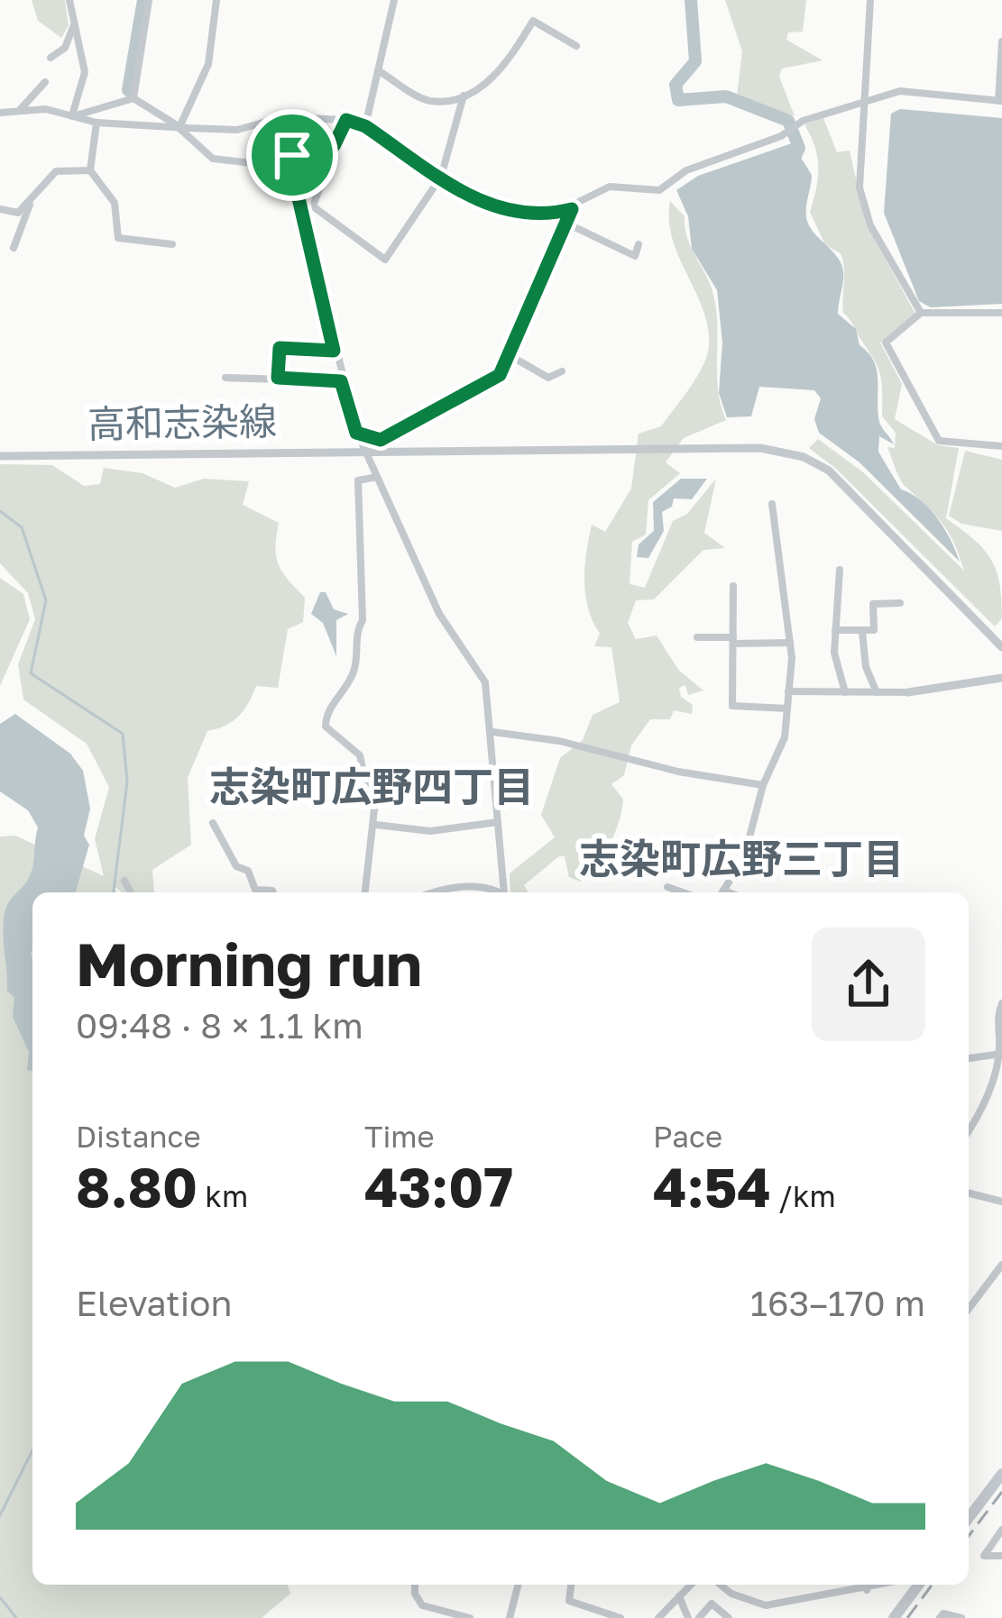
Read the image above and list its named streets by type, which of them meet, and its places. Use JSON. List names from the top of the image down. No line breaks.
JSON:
{"streets":{"street":["高和志染線"]},"districts":["志染町広野四丁目","志染町広野三丁目"],"page":{"heading":["Morning run","09:48 · 8 × 1.1 km"],"stats":[["Distance","8.80 km"],["Time","43:07"],["Pace","4:54 /km"]],"chart":["Elevation","163–170 m"]}}
